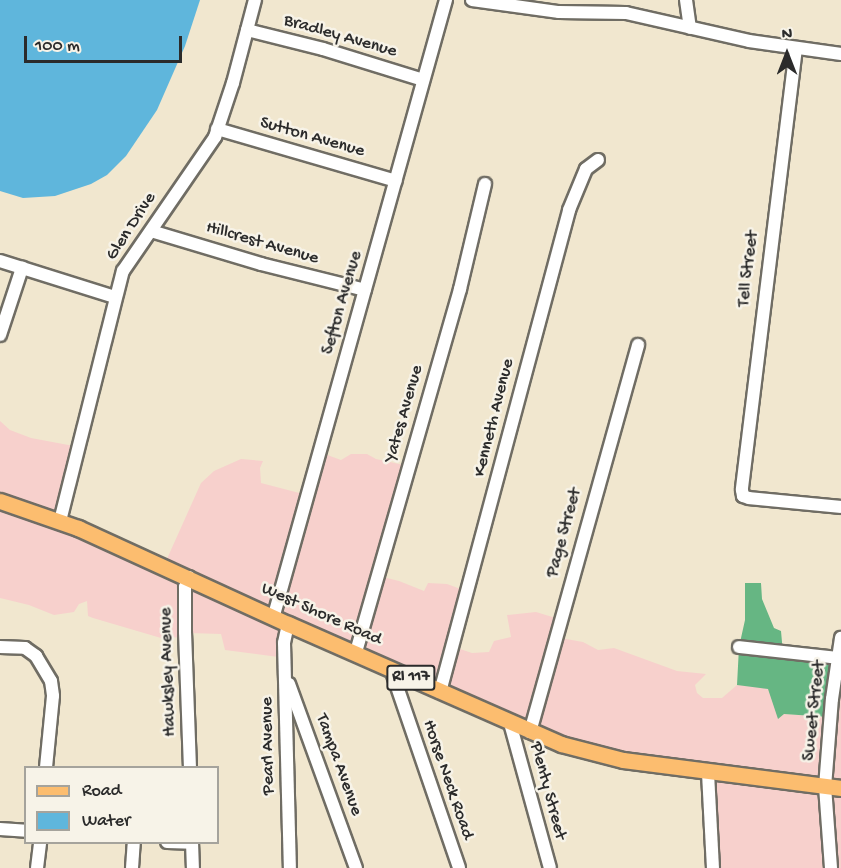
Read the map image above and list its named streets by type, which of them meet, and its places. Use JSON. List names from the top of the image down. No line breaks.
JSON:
{"streets":{"main road":["West Shore Road","RI 117"],"street":["Bradley Avenue","Sutton Avenue","Glen Drive","Hillcrest Avenue","Tell Street","Sefton Avenue","Yates Avenue","Kenneth Avenue","Page Street","Hawksley Avenue","Sweet Street","Pearl Avenue","Tampa Avenue","Horse Neck Road","Plenty Street"]},"crossings":[["Bradley Avenue","Glen Drive"],["Bradley Avenue","Sefton Avenue"],["Sutton Avenue","Glen Drive"],["Sutton Avenue","Sefton Avenue"],["Glen Drive","Hillcrest Avenue"],["Glen Drive","West Shore Road"],["Hillcrest Avenue","Sefton Avenue"],["Sefton Avenue","West Shore Road"],["Yates Avenue","West Shore Road"],["Kenneth Avenue","West Shore Road"],["Page Street","West Shore Road"],["West Shore Road","Hawksley Avenue"],["West Shore Road","Sweet Street"],["West Shore Road","Pearl Avenue"],["West Shore Road","Horse Neck Road"],["West Shore Road","Plenty Street"],["Pearl Avenue","Tampa Avenue"]],"legend":["Road","Water"],"scale_bar":"100 m","north":"top"}
